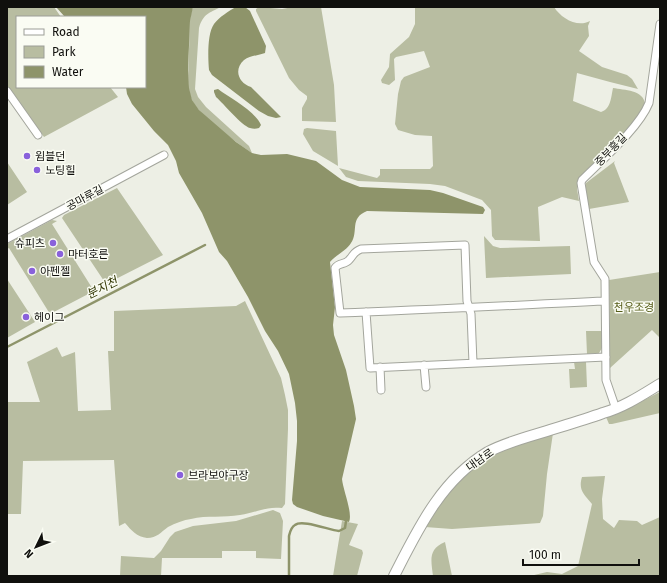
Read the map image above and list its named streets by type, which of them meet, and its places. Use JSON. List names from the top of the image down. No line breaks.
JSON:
{"streets":{"street":["중부흥길","공마루길","대남로"]},"water":["분지천"],"parks":["천우조경"],"places":["윔블던","노팅힐","슈피츠","마터호른","아펜젤","헤이그","브라보야구장"],"legend":["Road","Park","Water"],"scale_bar":"100 m","north":"bottom left"}
